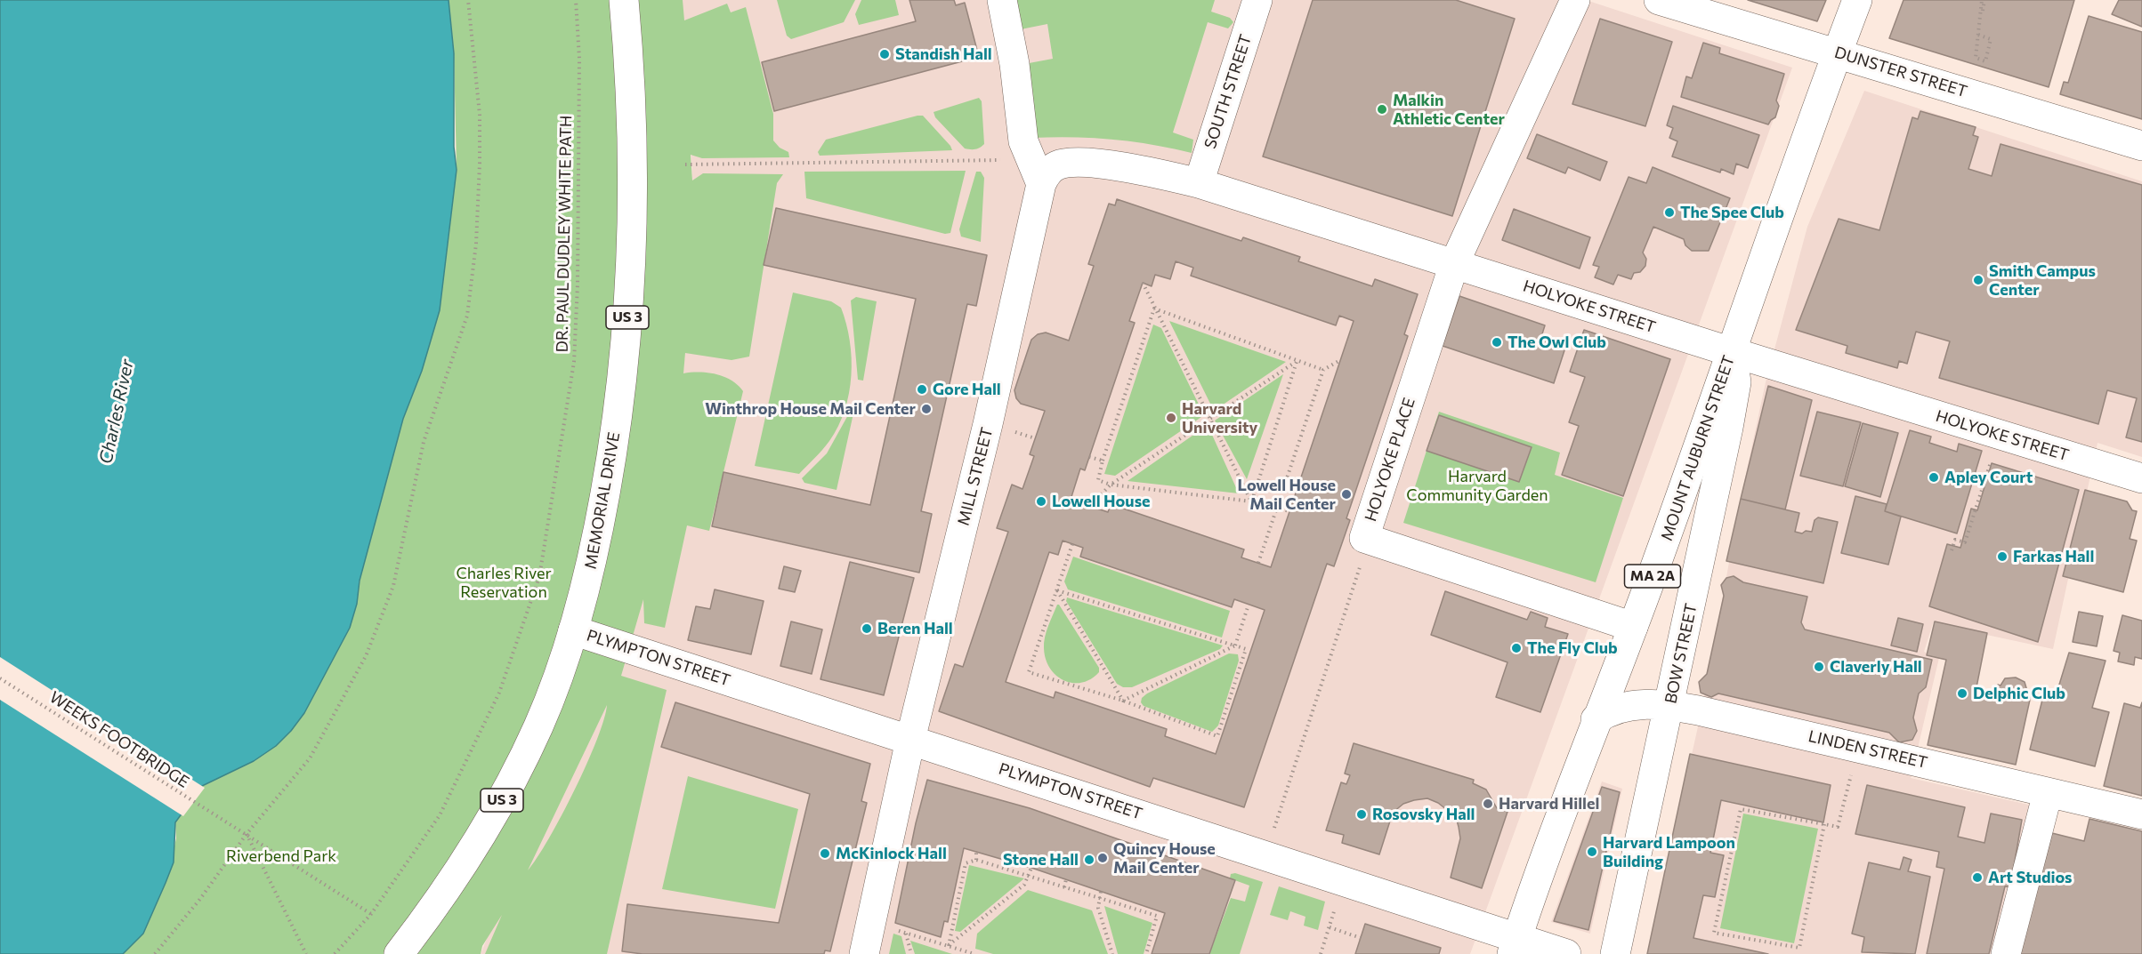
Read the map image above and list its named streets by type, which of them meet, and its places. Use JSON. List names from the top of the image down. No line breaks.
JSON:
{"streets":{"main road":["DUNSTER STREET","SOUTH STREET","HOLYOKE STREET","US 3","MOUNT AUBURN STREET","HOLYOKE PLACE","MILL STREET","MEMORIAL DRIVE","MA 2A","BOW STREET","PLYMPTON STREET","LINDEN STREET"],"path":["DR. PAUL DUDLEY WHITE PATH","WEEKS FOOTBRIDGE"]},"crossings":[["DUNSTER STREET","MOUNT AUBURN STREET"],["SOUTH STREET","HOLYOKE STREET"],["DR. PAUL DUDLEY WHITE PATH","WEEKS FOOTBRIDGE"],["HOLYOKE STREET","MOUNT AUBURN STREET"],["HOLYOKE STREET","HOLYOKE PLACE"],["HOLYOKE STREET","MILL STREET"],["HOLYOKE STREET","BOW STREET"],["MOUNT AUBURN STREET","HOLYOKE PLACE"],["MOUNT AUBURN STREET","BOW STREET"],["MOUNT AUBURN STREET","PLYMPTON STREET"],["MOUNT AUBURN STREET","LINDEN STREET"],["MILL STREET","PLYMPTON STREET"],["MEMORIAL DRIVE","PLYMPTON STREET"],["BOW STREET","LINDEN STREET"]],"water":["Charles River"],"parks":["Harvard Community Garden","Charles River Reservation","Riverbend Park"],"places":["Standish Hall","Malkin Athletic Center","The Spee Club","Smith Campus Center","The Owl Club","Gore Hall","Winthrop House Mail Center","Harvard University","Apley Court","Lowell House Mail Center","Lowell House","Farkas Hall","Beren Hall","The Fly Club","Claverly Hall","Delphic Club","Harvard Hillel","Rosovsky Hall","Harvard Lampoon Building","McKinlock Hall","Quincy House Mail Center","Stone Hall","Art Studios"]}
